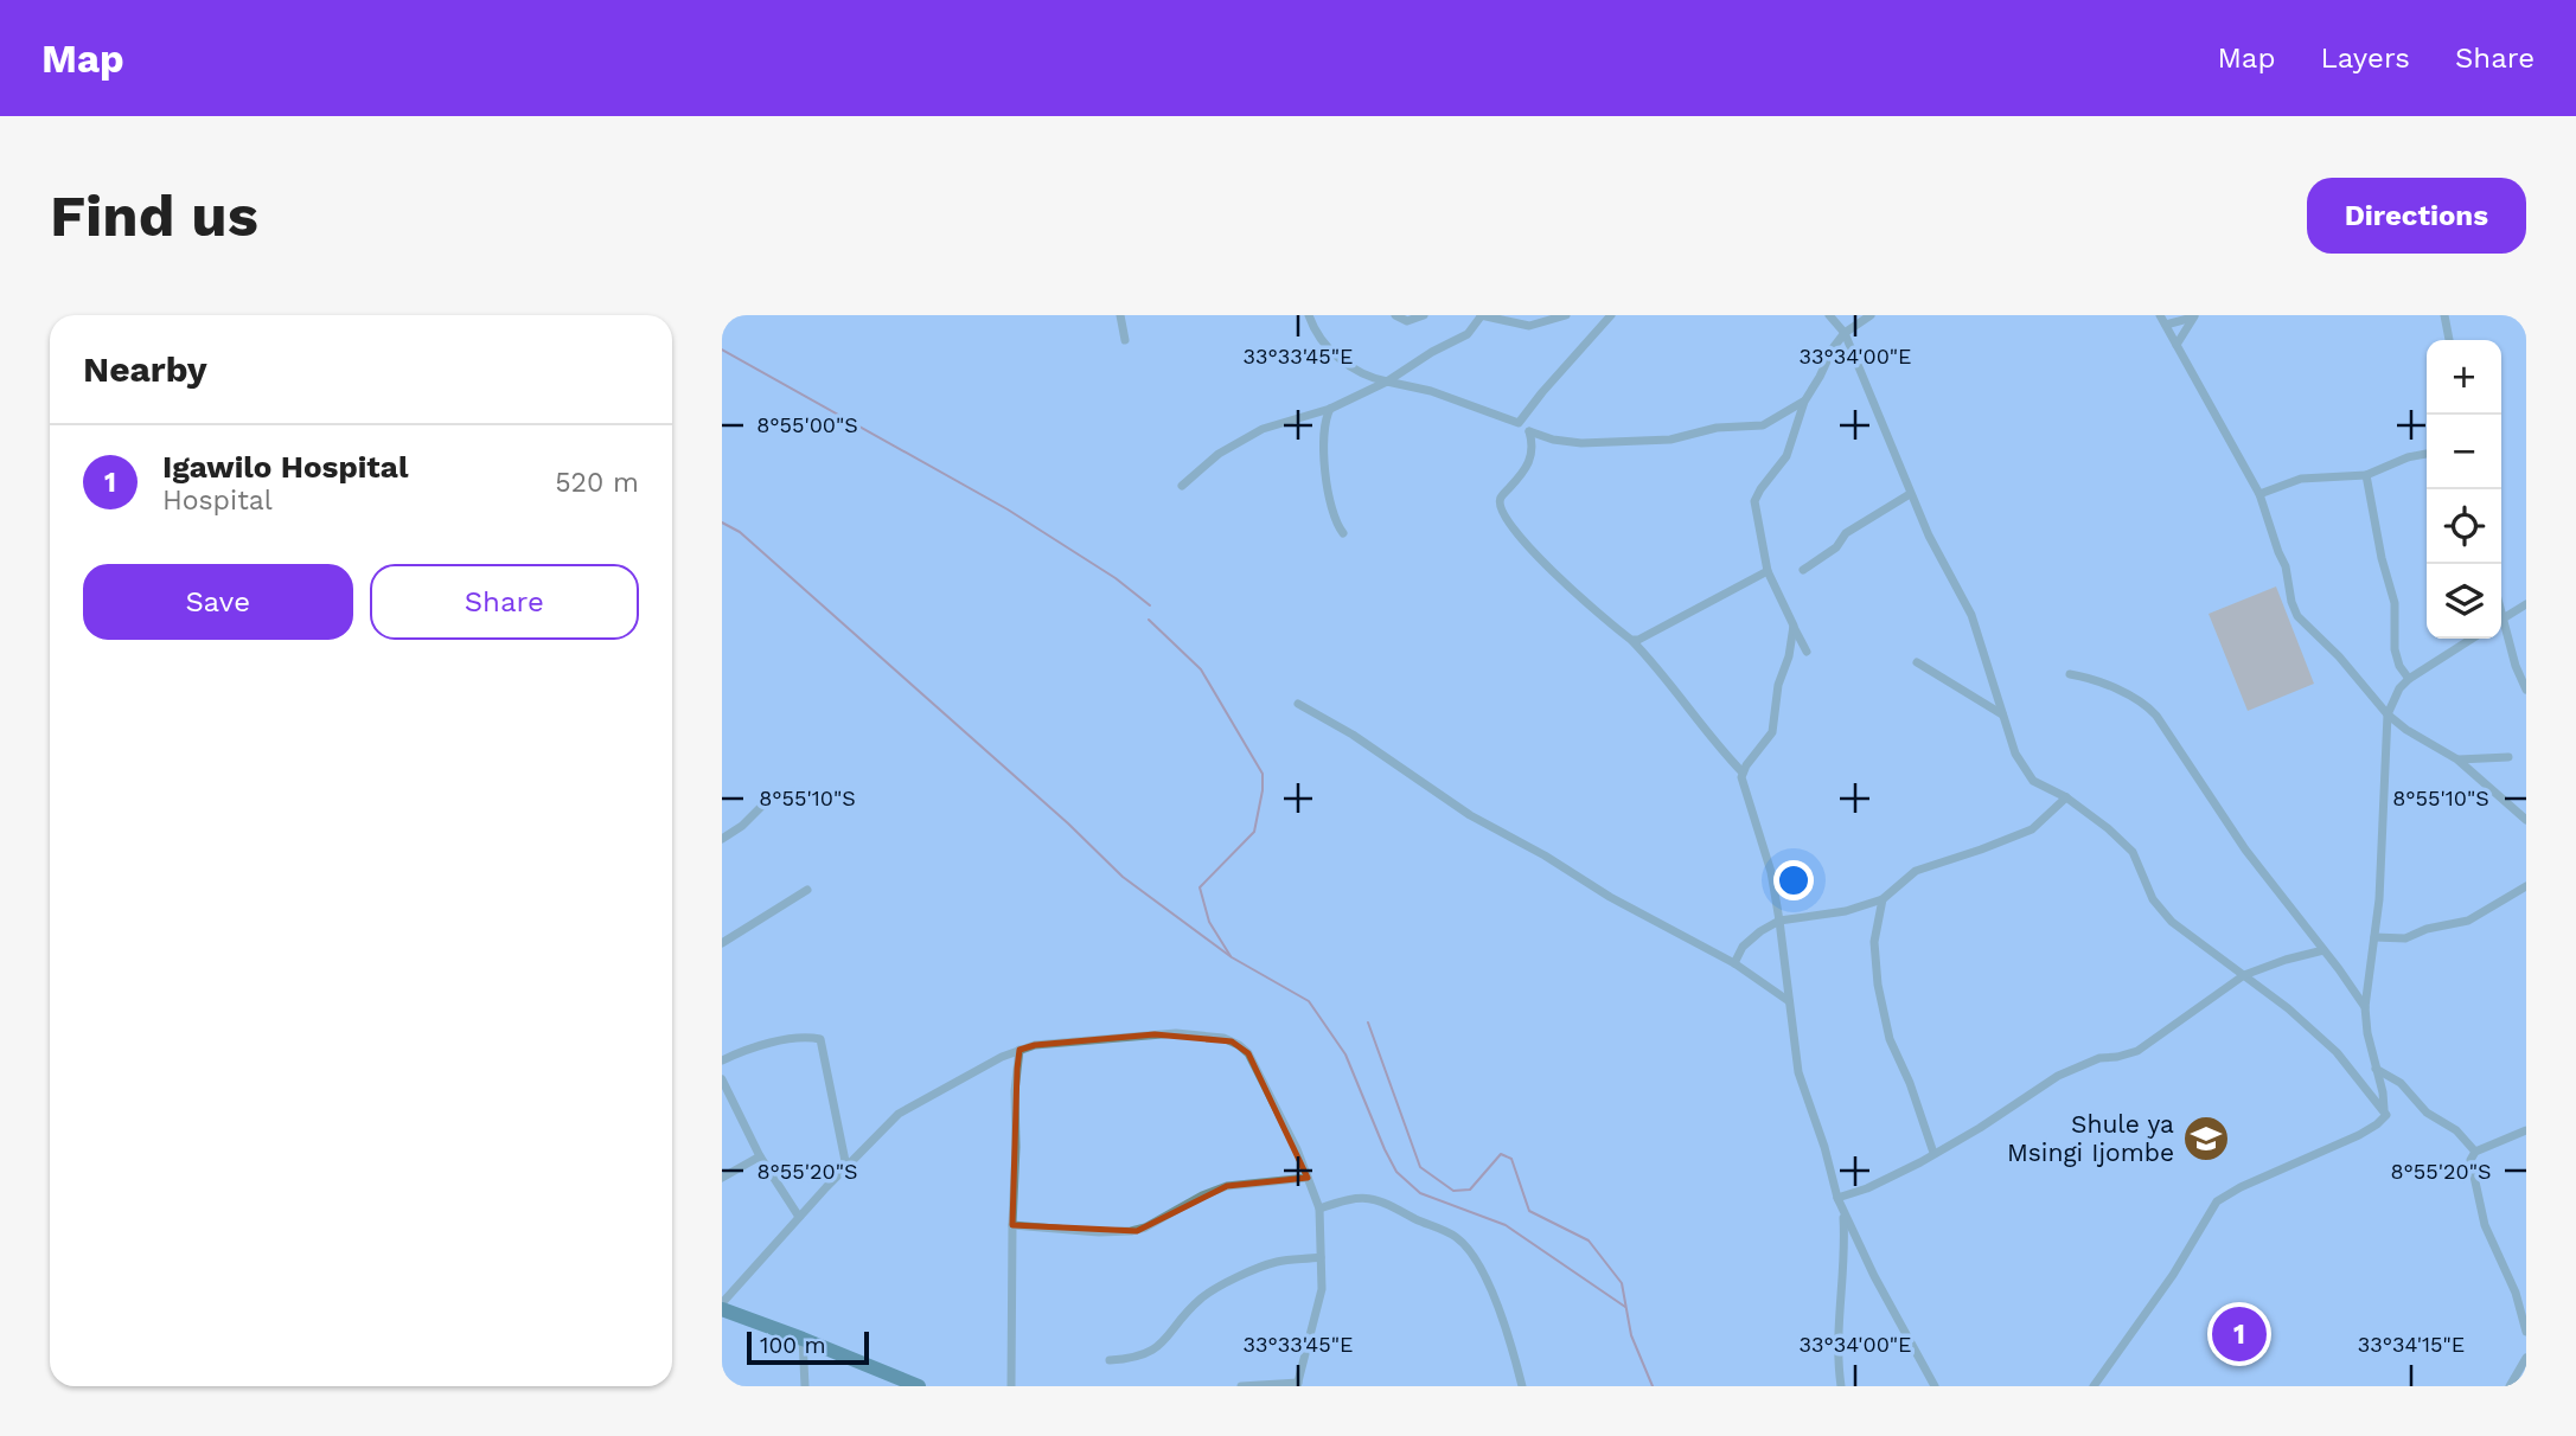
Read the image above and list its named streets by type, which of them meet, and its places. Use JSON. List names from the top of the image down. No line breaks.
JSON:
{"places":{"school or university":["Shule ya Msingi Ijombe"]},"scale_bar":"100 m","page":{"header":"Map","nav":["Map","Layers","Share"],"buttons":["Directions",["Save","Share"]],"title":"Find us","heading":"Nearby","map_buttons":["+","−"],"list":[{"mark":"1","name":"Igawilo Hospital","note":"Hospital","value":"520 m"}],"pins":"1","scale":"100 m"},"coordinates":["33°33'45\"E","33°34'00\"E","8°55'00\"S","8°55'10\"S","8°55'20\"S","33°34'15\"E"]}
